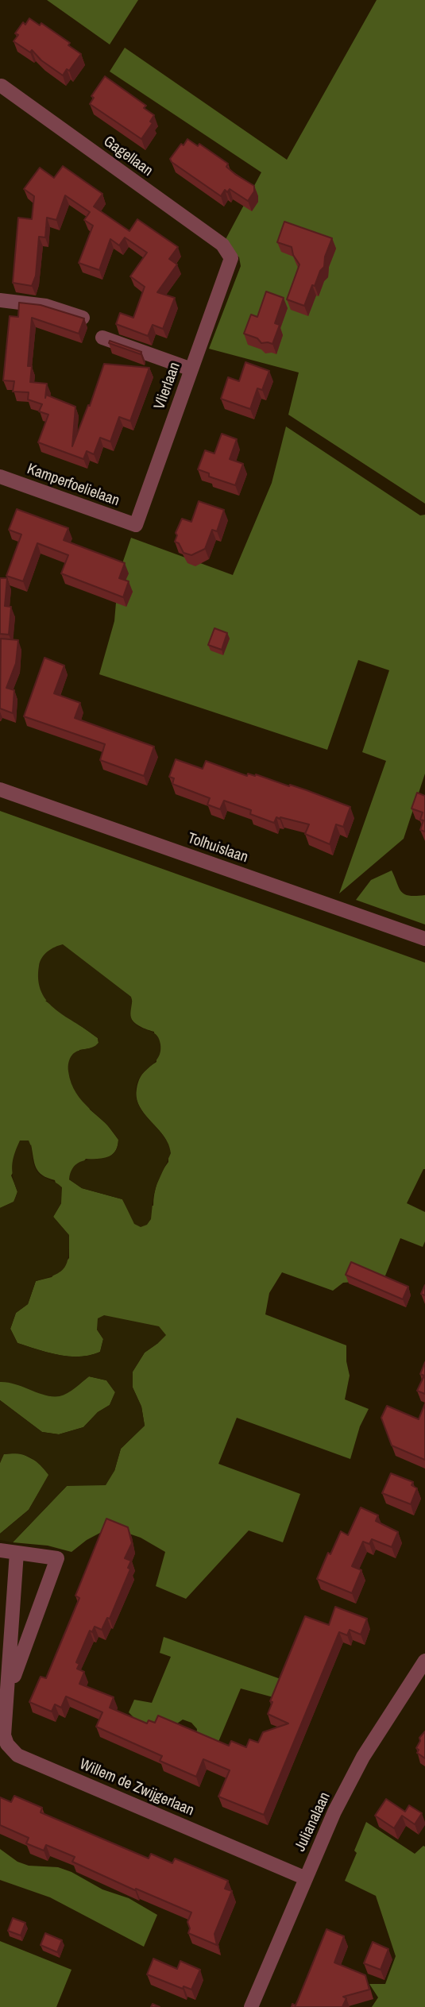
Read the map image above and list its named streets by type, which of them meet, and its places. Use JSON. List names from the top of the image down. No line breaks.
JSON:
{"streets":{"street":["Gagellaan","Vlierlaan","Kamperfoelielaan","Tolhuislaan","Willem de Zwijgerlaan","Julianalaan"]},"crossings":[["Gagellaan","Vlierlaan"],["Vlierlaan","Kamperfoelielaan"],["Willem de Zwijgerlaan","Julianalaan"]]}
